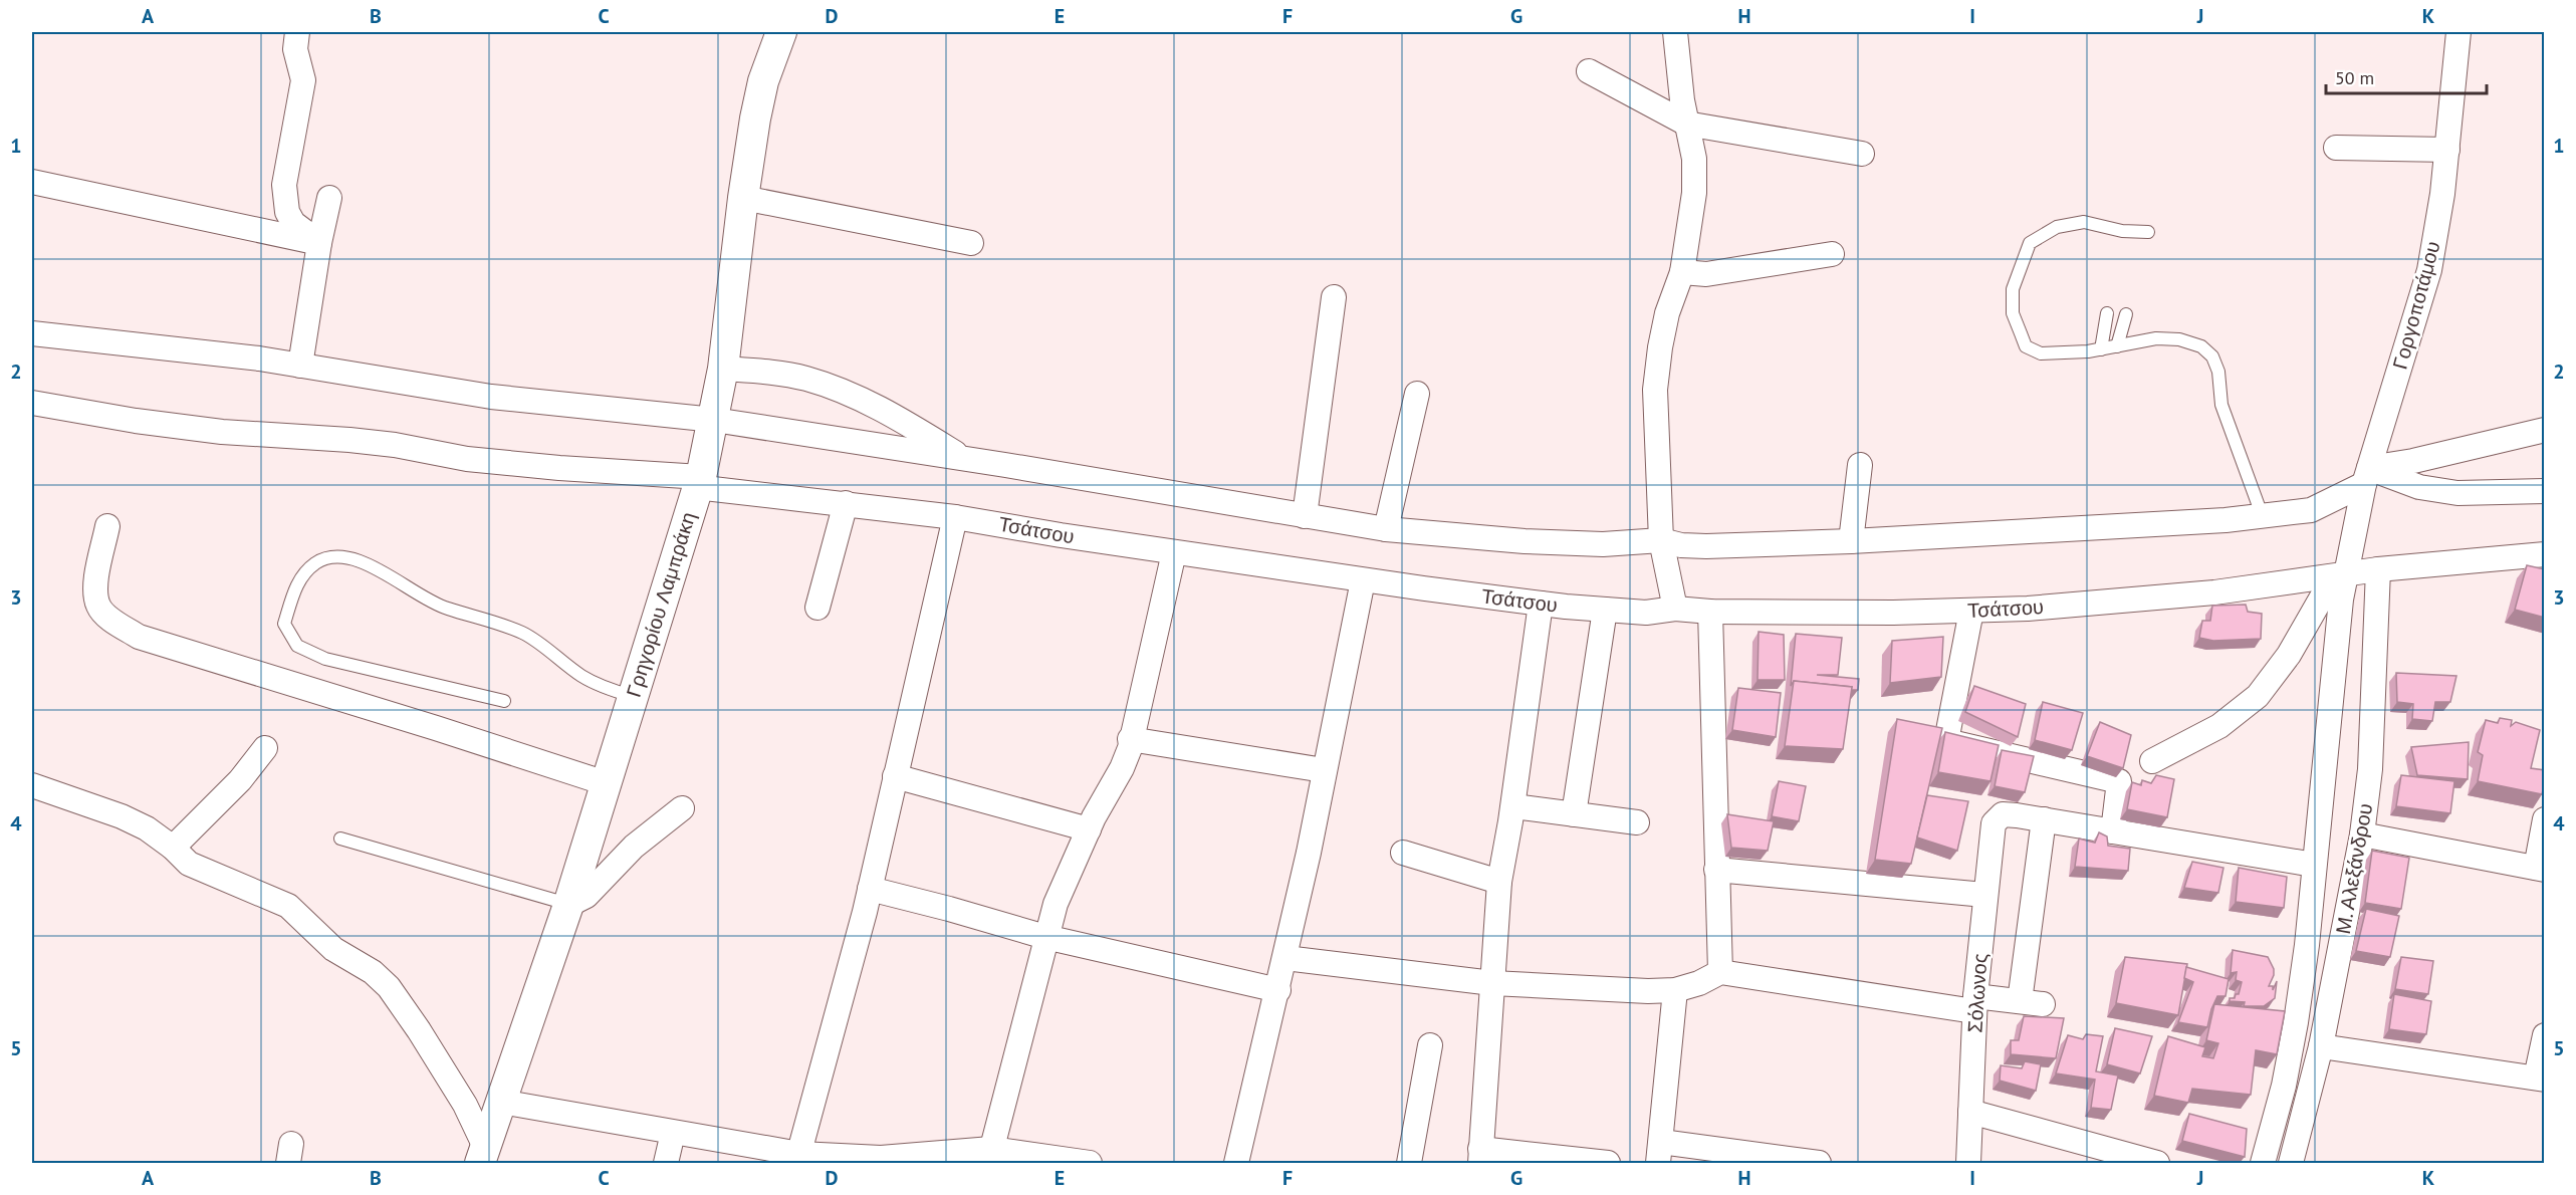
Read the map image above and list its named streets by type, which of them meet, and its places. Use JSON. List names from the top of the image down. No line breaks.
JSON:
{"streets":{"street":["Γοργοποτάμου","Τσάτσου","Γρηγορίου Λαμπράκη","Μ. Αλεξάνδρου","Σόλωνος"]},"crossings":[["Γοργοποτάμου","Τσάτσου"],["Γοργοποτάμου","Μ. Αλεξάνδρου"],["Τσάτσου","Γρηγορίου Λαμπράκη"],["Τσάτσου","Μ. Αλεξάνδρου"]],"scale_bar":"50 m","grid":{"columns":["A","B","C","D","E","F","G","H","I","J","K"],"rows":["1","2","3","4","5"]}}
